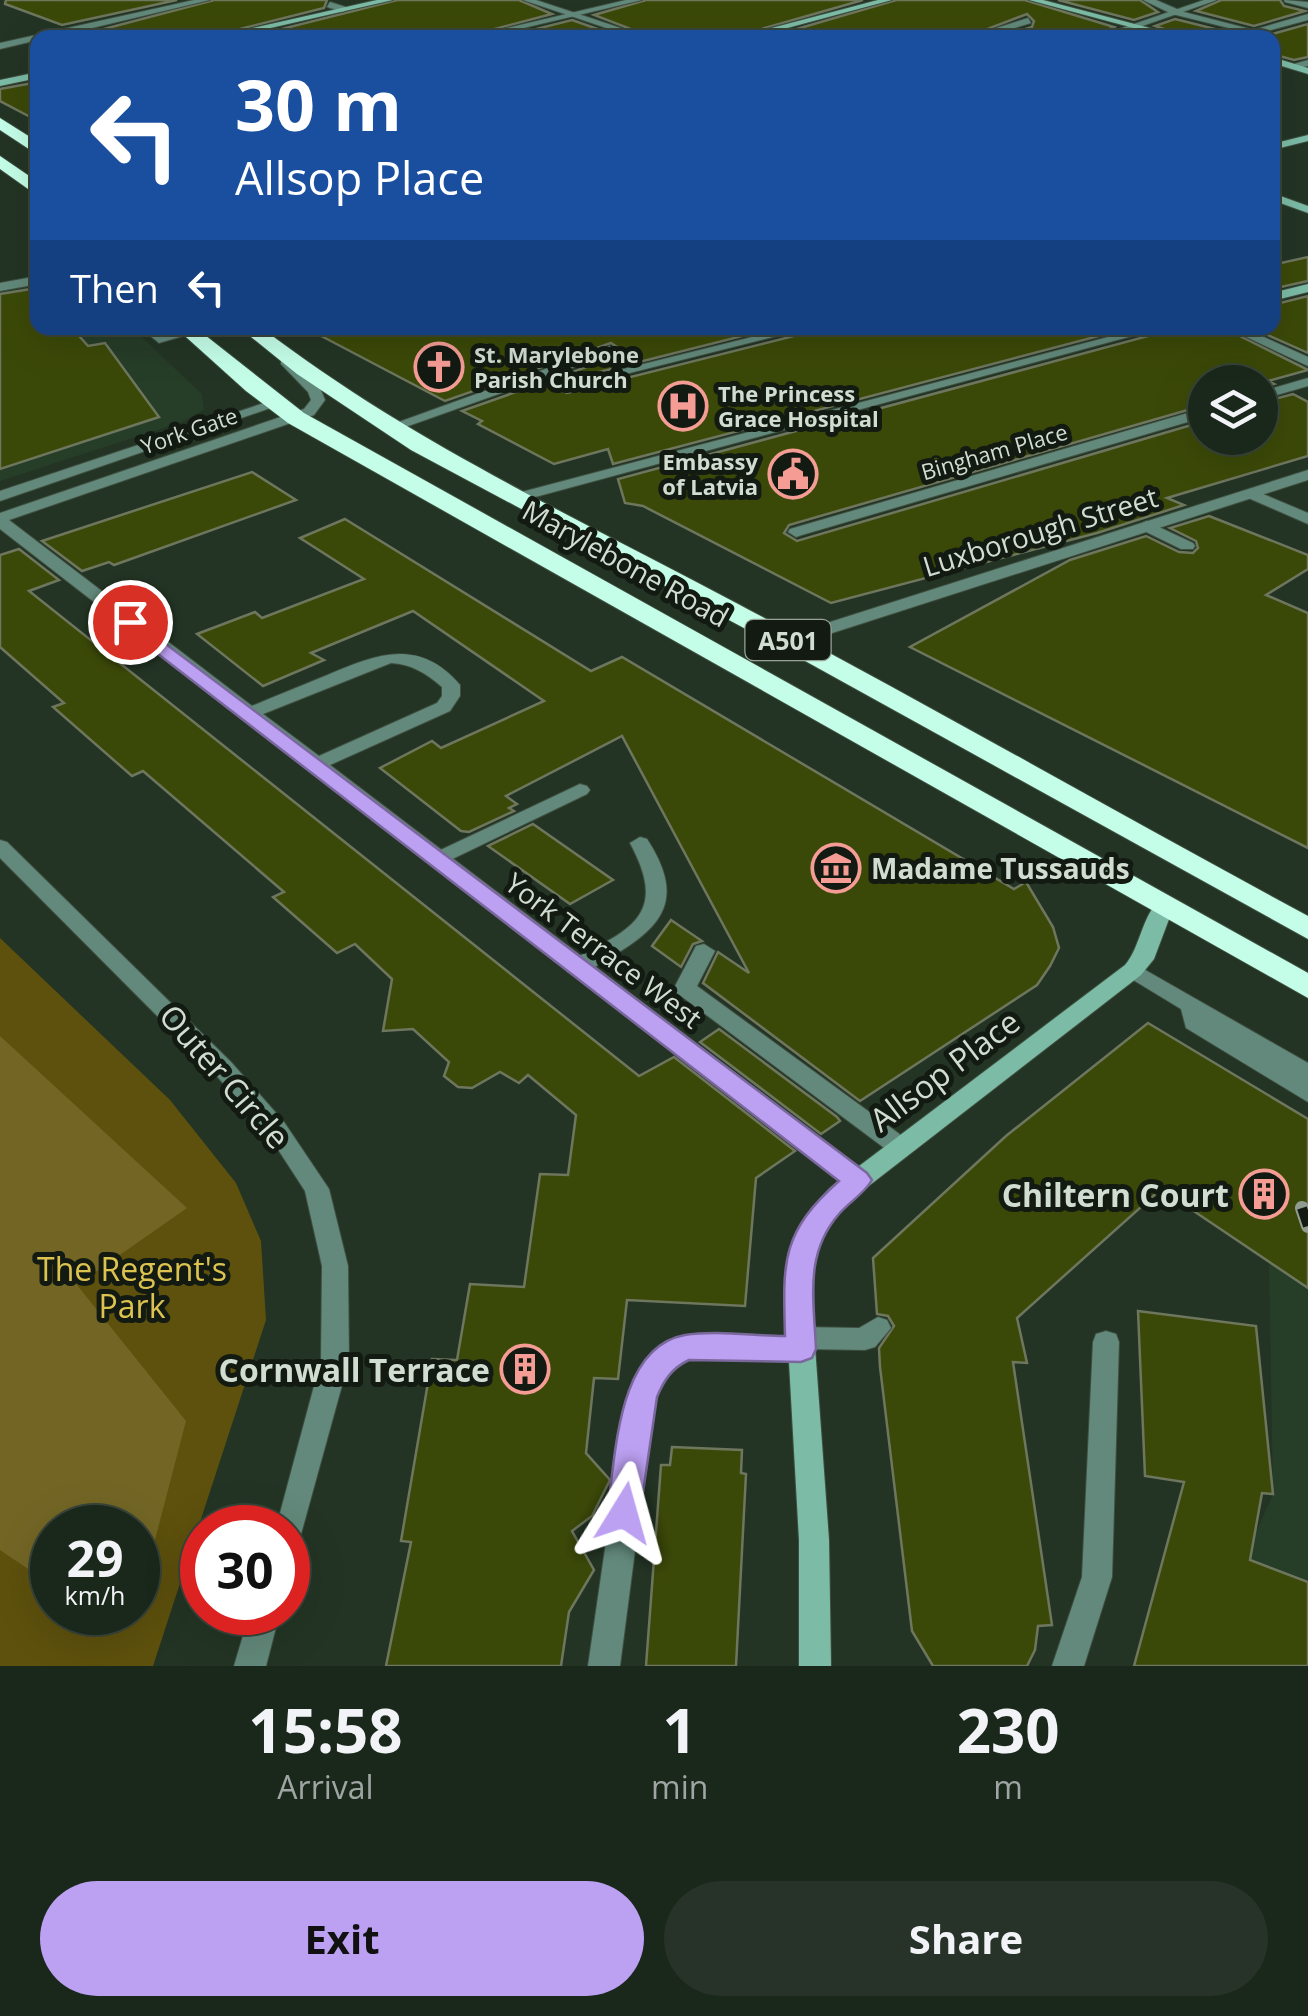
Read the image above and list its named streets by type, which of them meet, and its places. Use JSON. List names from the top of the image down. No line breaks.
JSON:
{"streets":{"highway":["Marylebone Road","A501"],"street":["York Gate","Bingham Place","Luxborough Street","York Terrace West","Allsop Place","Outer Circle"]},"crossings":[["York Gate","Marylebone Road"],["York Gate","York Terrace West"],["Luxborough Street","Marylebone Road"],["Marylebone Road","Allsop Place"],["York Terrace West","Allsop Place"]],"parks":["The Regent's Park"],"places":{"church":["St. Marylebone Parish Church"],"hospital":["The Princess Grace Hospital"],"public building":["Embassy of Latvia"],"museum":["Madame Tussauds"],"building":["Chiltern Court","Cornwall Terrace"]},"page":{"turn":["30 m","Allsop Place"],"then":"Then","speed":"29 km/h","limit":"30","eta":["15:58","Arrival","1","min","230","m"],"buttons":["Exit","Share"]}}
